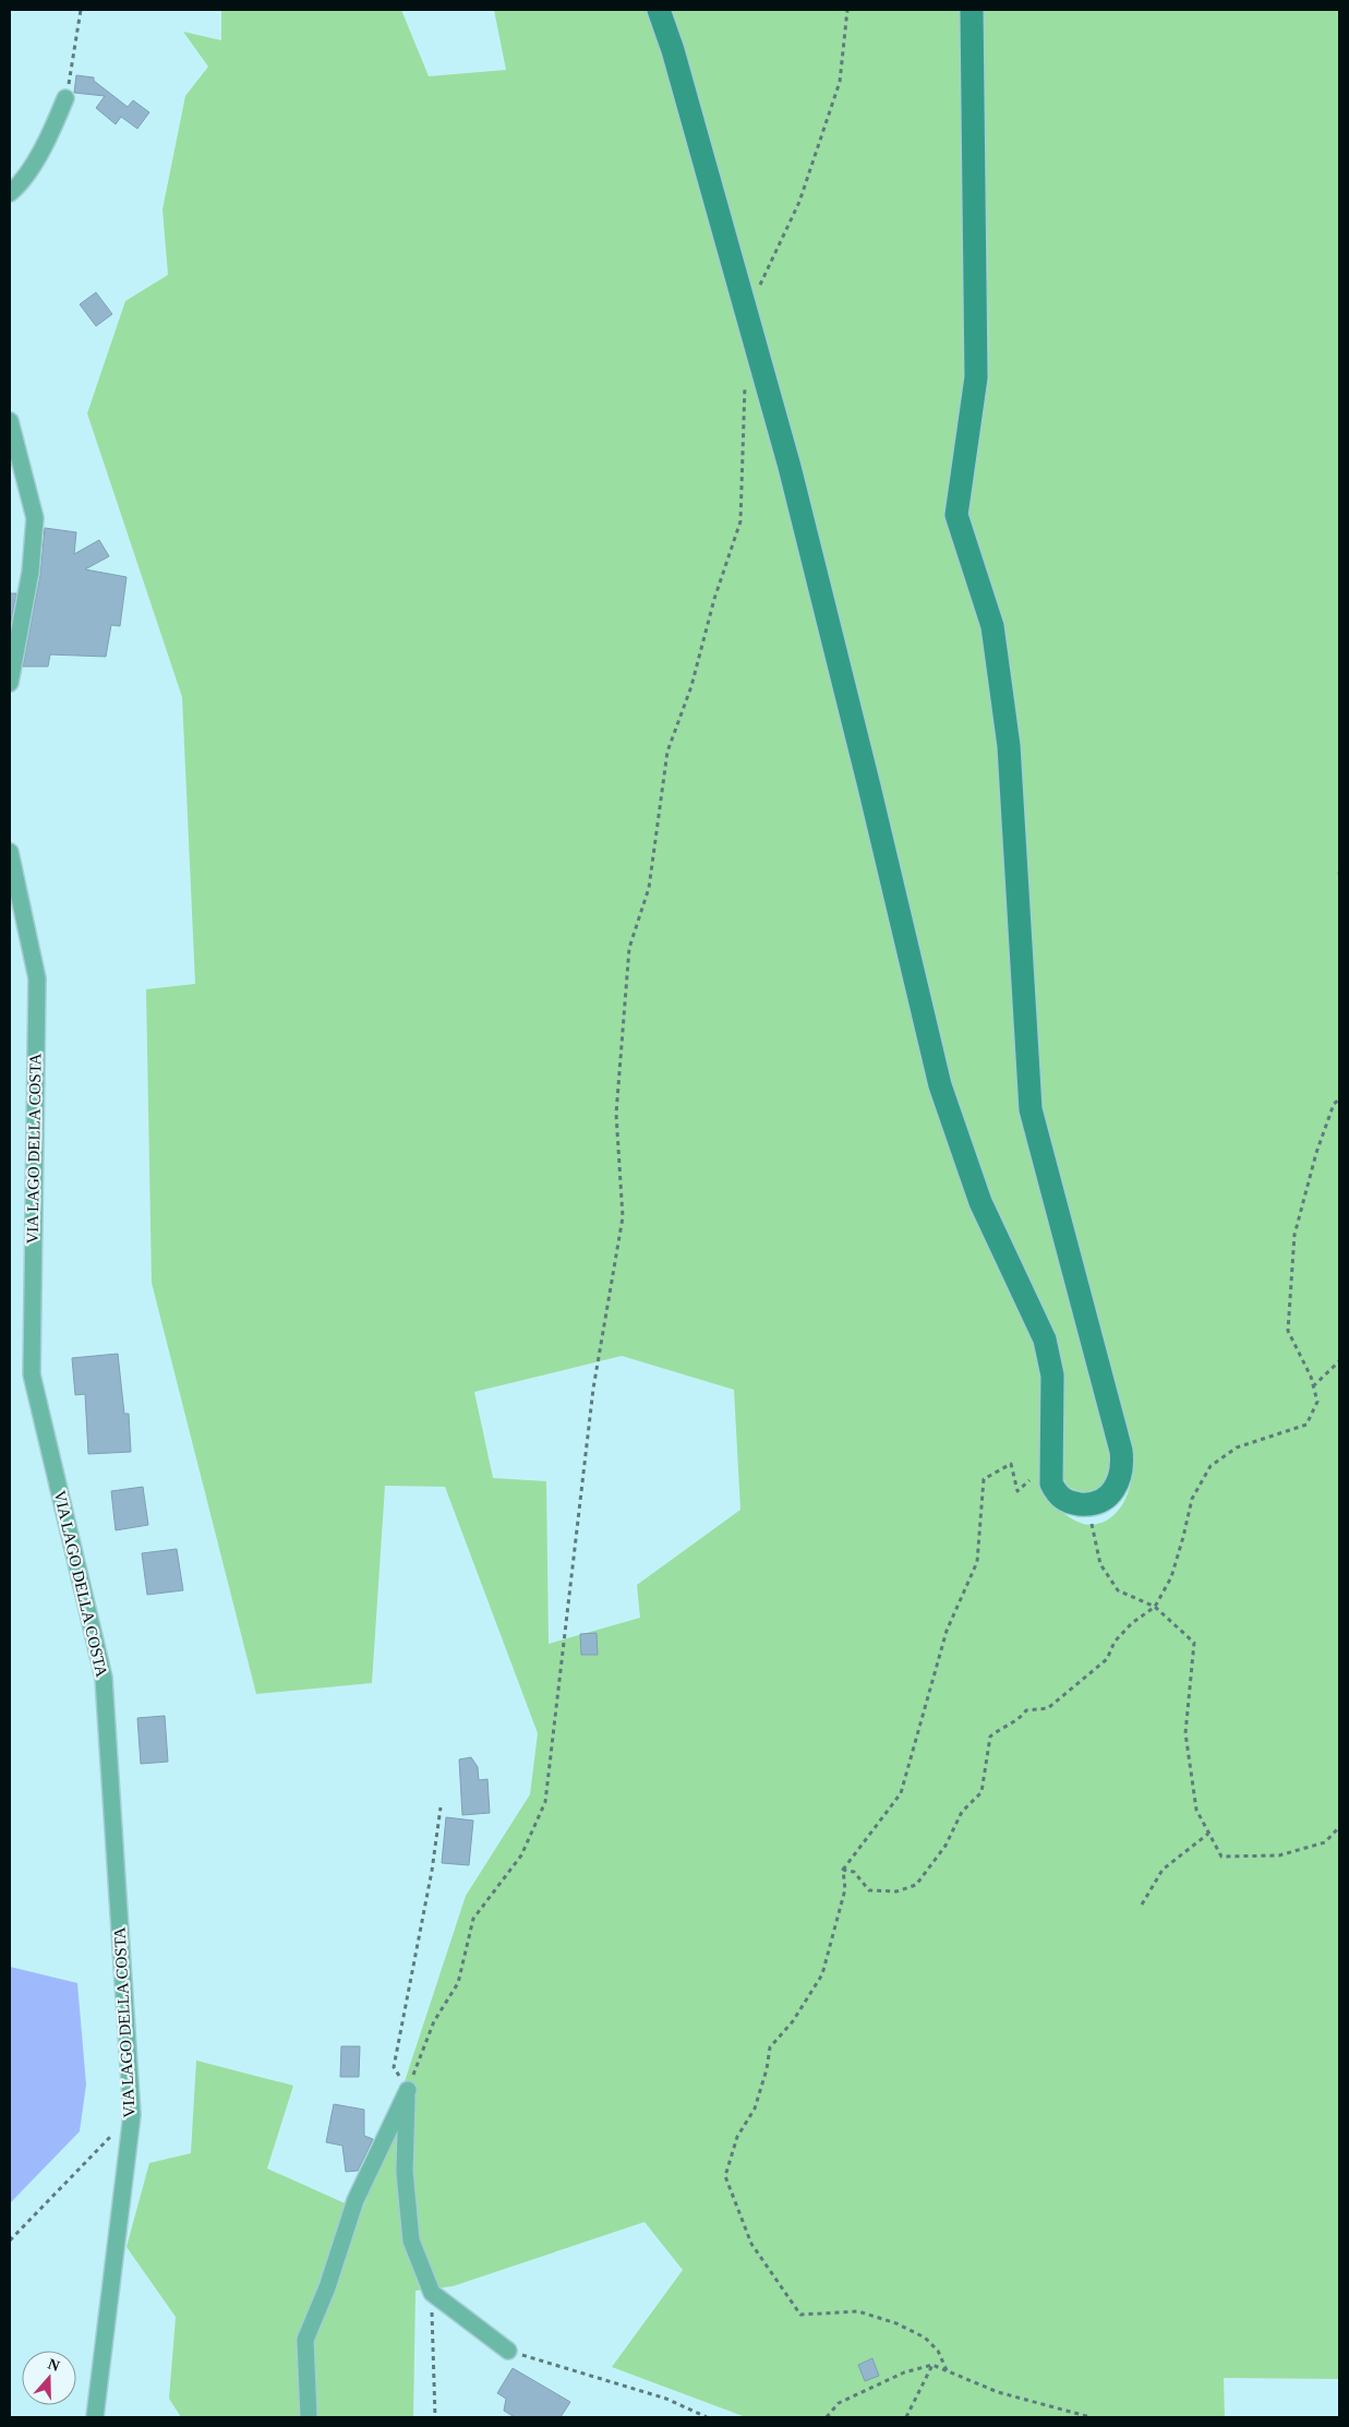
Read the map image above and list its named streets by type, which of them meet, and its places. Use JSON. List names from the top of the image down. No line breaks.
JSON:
{"streets":{"street":["VIA LAGO DELLA COSTA"]},"north":"top"}
